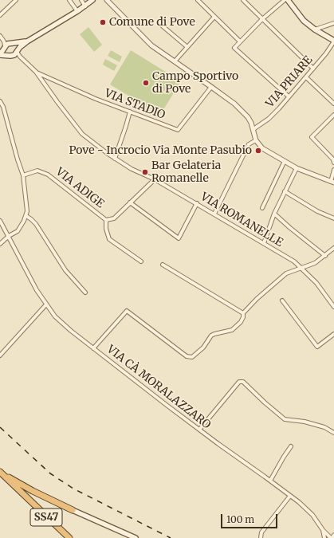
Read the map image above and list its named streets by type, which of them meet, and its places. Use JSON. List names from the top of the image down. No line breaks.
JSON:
{"streets":{"highway":["SS47"],"street":["VIA PRIARE","VIA STADIO","VIA ADIGE","VIA ROMANELLE","VIA CÀ MORALAZZARO"]},"crossings":[["VIA STADIO","VIA ROMANELLE"]],"places":["Comune di Pove","Campo Sportivo di Pove","Pove - Incrocio Via Monte Pasubio","Bar Gelateria Romanelle"],"scale_bar":"100 m"}
